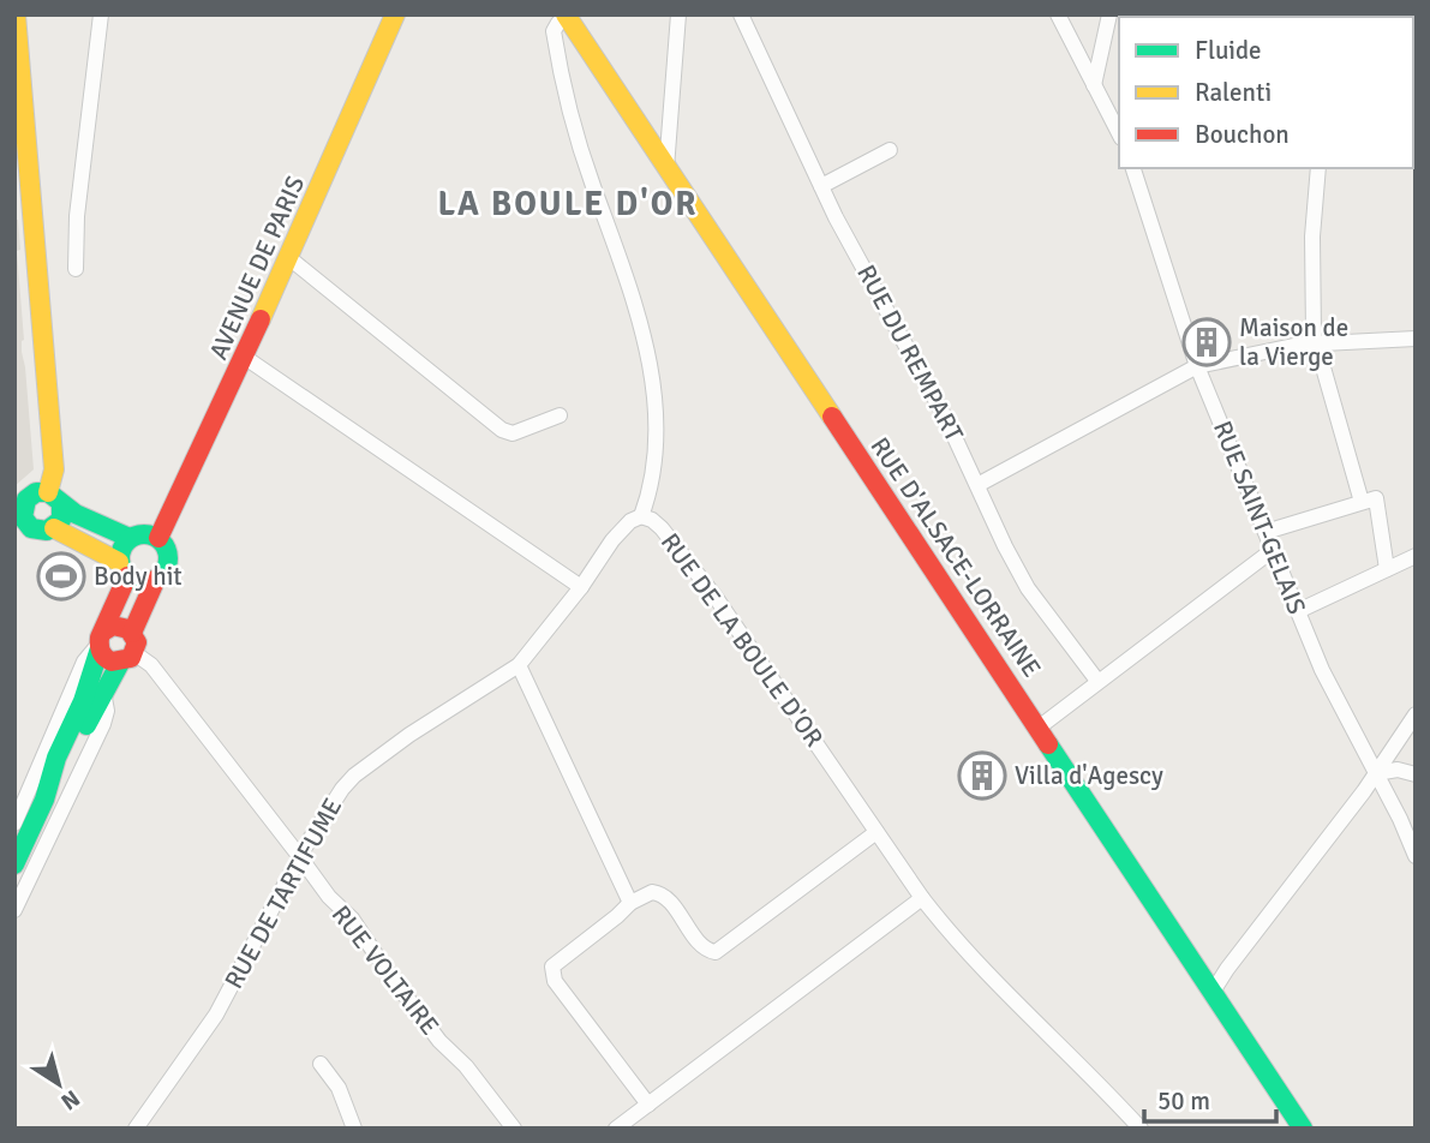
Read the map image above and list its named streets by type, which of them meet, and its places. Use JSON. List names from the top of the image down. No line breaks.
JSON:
{"streets":{"main road":["AVENUE DE PARIS","RUE D'ALSACE-LORRAINE"],"street":["RUE DU REMPART","RUE SAINT-GELAIS","RUE DE LA BOULE D'OR","RUE DE TARTIFUME","RUE VOLTAIRE"]},"crossings":[["RUE D'ALSACE-LORRAINE","RUE DE LA BOULE D'OR"],["RUE DE LA BOULE D'OR","RUE DE TARTIFUME"],["RUE DE TARTIFUME","RUE VOLTAIRE"]],"districts":["LA BOULE D'OR"],"places":{"building":["Maison de la Vierge","Villa d'Agescy"],"sports":["Body hit"]},"legend":["Fluide","Ralenti","Bouchon"],"scale_bar":"50 m","north":"bottom right"}
